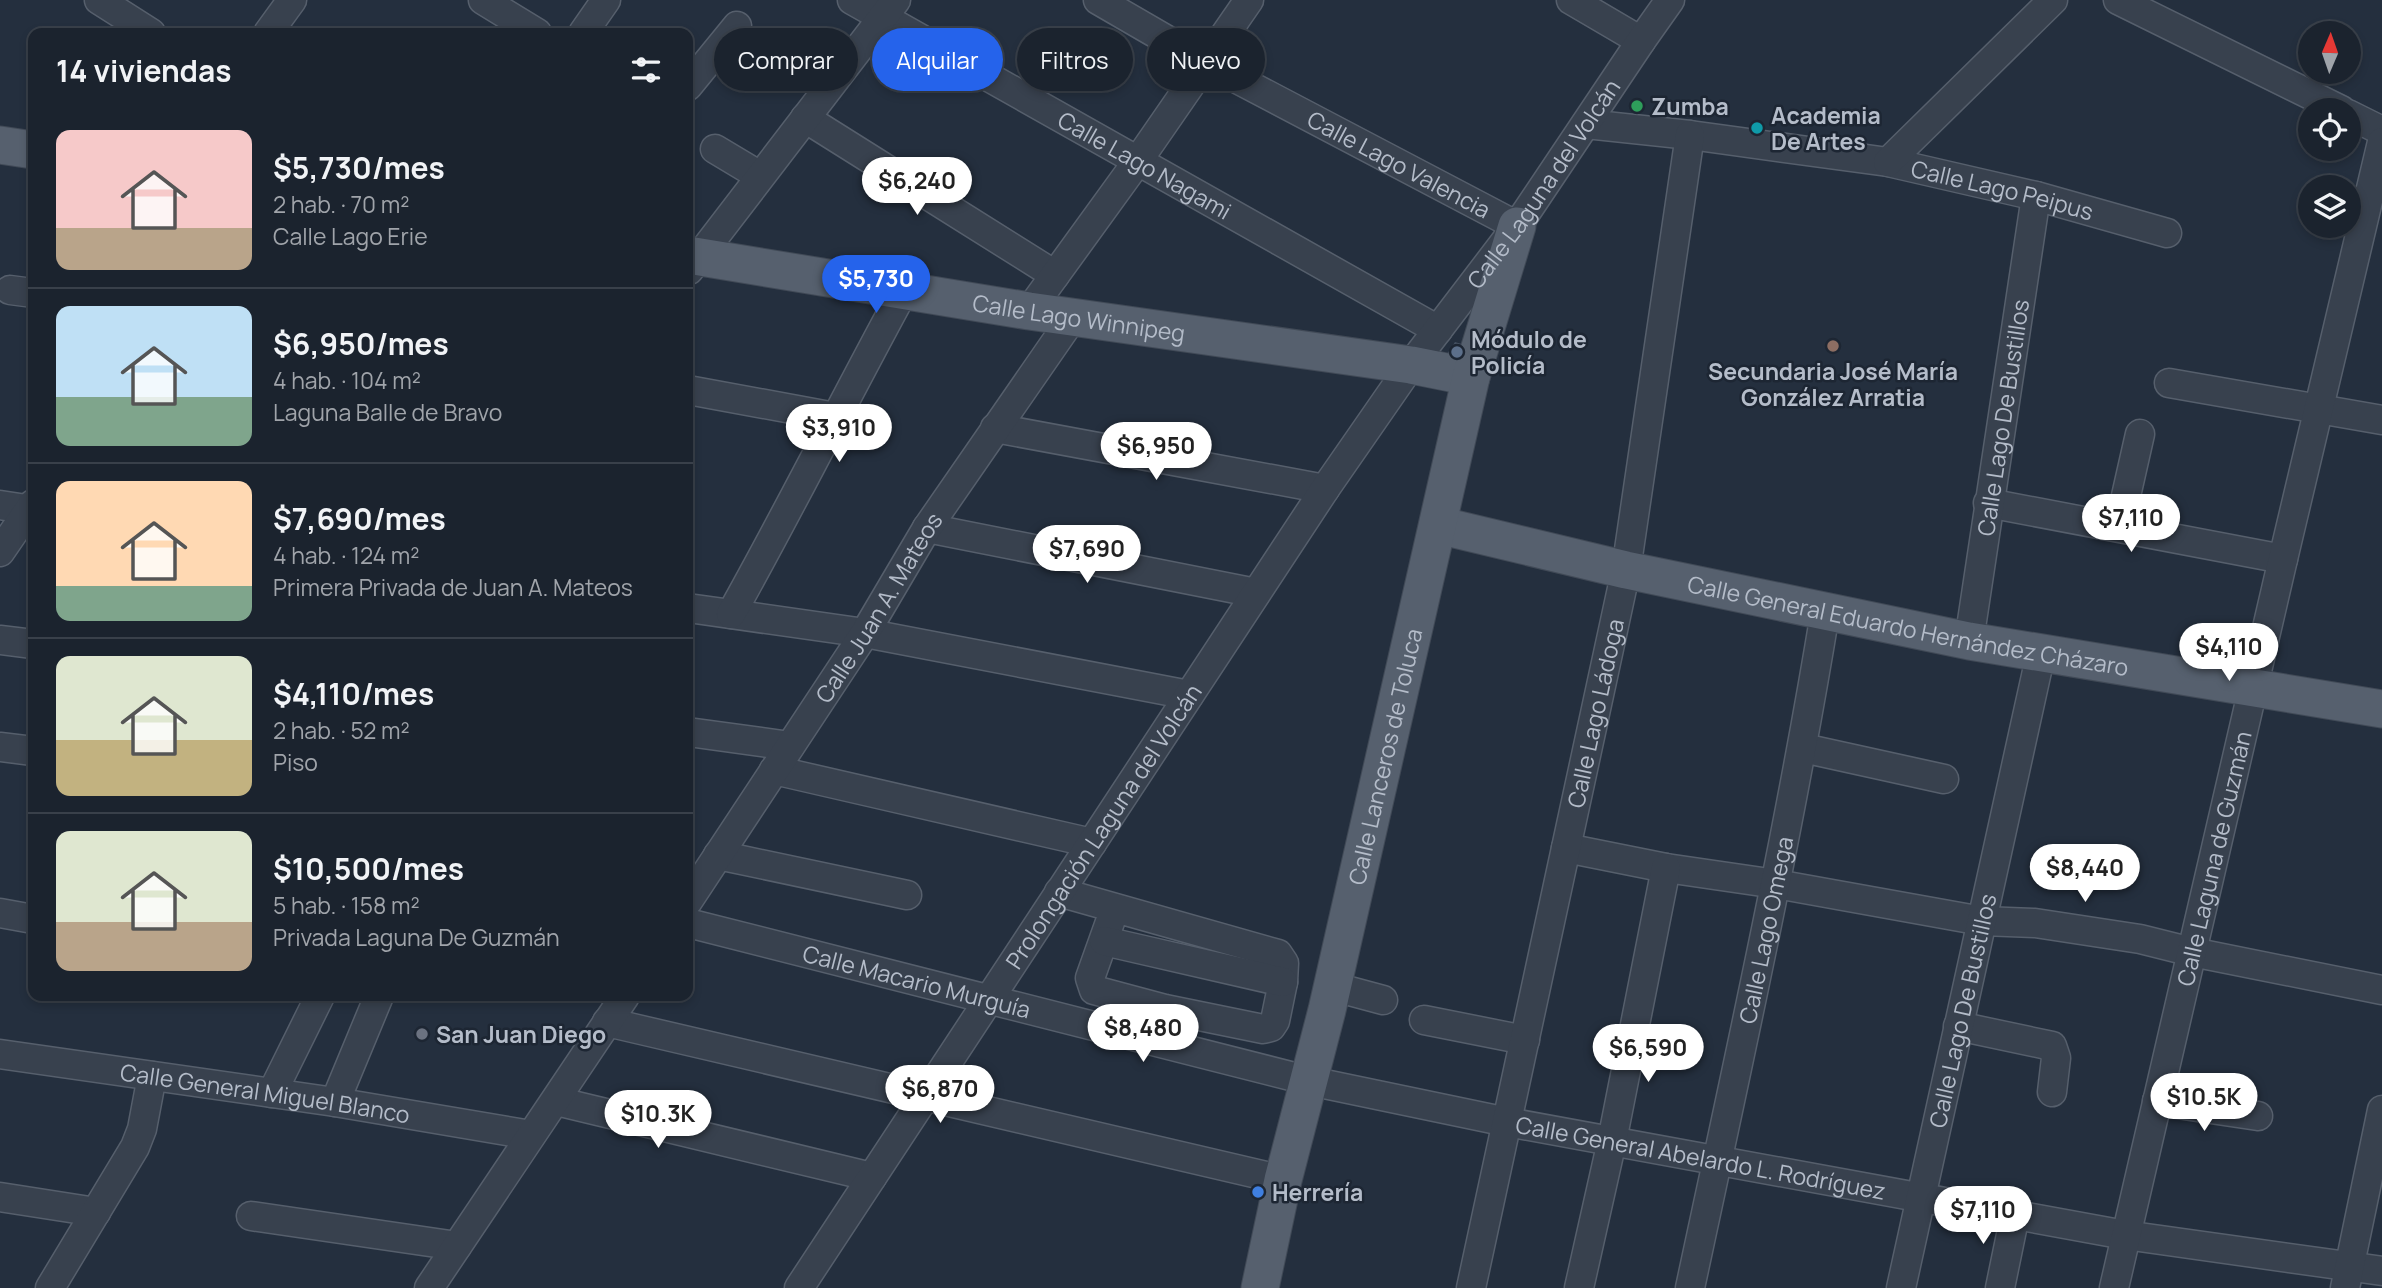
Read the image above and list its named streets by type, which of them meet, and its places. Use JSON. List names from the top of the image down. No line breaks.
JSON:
{"streets":{"main road":["Calle Lago Winnipeg","Calle General Eduardo Hernández Cházaro","Calle Lanceros de Toluca"],"street":["Calle Lago Valencia","Calle Lago Nagami","Calle Laguna del Volcán","Calle Lago Peipus","Calle Lago De Bustillos","Calle Juan A. Mateos","Calle Lago Ládoga","Prolongación Laguna del Volcán","Calle Laguna de Guzmán","Calle Lago Omega","Calle Macario Murguía","Calle General Miguel Blanco","Calle General Abelardo L. Rodríguez"]},"crossings":[["Calle Lago Valencia","Calle Laguna del Volcán"],["Calle Lago Valencia","Calle Lanceros de Toluca"],["Calle Lago Nagami","Calle Laguna del Volcán"],["Calle Laguna del Volcán","Calle Lago Peipus"],["Calle Laguna del Volcán","Calle Lago Winnipeg"],["Calle Laguna del Volcán","Calle Lanceros de Toluca"],["Calle Laguna del Volcán","Prolongación Laguna del Volcán"],["Calle Lago Peipus","Calle Lago De Bustillos"],["Calle Lago Peipus","Calle Lago Ládoga"],["Calle Lago Winnipeg","Calle Juan A. Mateos"],["Calle Lago Winnipeg","Calle Lanceros de Toluca"],["Calle Lago Winnipeg","Prolongación Laguna del Volcán"],["Calle Lago De Bustillos","Calle General Eduardo Hernández Cházaro"],["Calle Lago De Bustillos","Calle General Abelardo L. Rodríguez"],["Calle General Eduardo Hernández Cházaro","Calle Lago Ládoga"],["Calle General Eduardo Hernández Cházaro","Calle Lanceros de Toluca"],["Calle General Eduardo Hernández Cházaro","Calle Laguna de Guzmán"],["Calle General Eduardo Hernández Cházaro","Calle Lago Omega"],["Calle Lago Ládoga","Calle General Abelardo L. Rodríguez"],["Calle Lanceros de Toluca","Calle Macario Murguía"],["Calle Lanceros de Toluca","Calle General Abelardo L. Rodríguez"],["Prolongación Laguna del Volcán","Calle Macario Murguía"],["Calle Laguna de Guzmán","Calle General Abelardo L. Rodríguez"],["Calle Lago Omega","Calle General Abelardo L. Rodríguez"],["Calle Macario Murguía","Calle General Abelardo L. Rodríguez"]],"places":["Zumba","Academia De Artes","Secundaria José María González Arratia","Módulo de Policía","San Juan Diego","Herrería"],"north":"top","page":{"chip":["Comprar","Alquilar","Filtros","Nuevo"],"heading":"14 viviendas","list":[{"name":"$5,730/mes","note":"2 hab. · 70 m² · Calle Lago Erie"},{"name":"$6,950/mes","note":"4 hab. · 104 m² · Laguna Balle de Bravo"},{"name":"$7,690/mes","note":"4 hab. · 124 m² · Primera Privada de Juan A. Mateos"},{"name":"$4,110/mes","note":"2 hab. · 52 m² · Piso"},{"name":"$10,500/mes","note":"5 hab. · 158 m² · Privada Laguna De Guzmán"}],"price":["$6,240","$5,730","$3,910","$6,950","$7,110","$7,690","$4,110","$8,440","$8,480","$6,590","$6,870","$10.5K","$10.3K","$7,110"]}}
